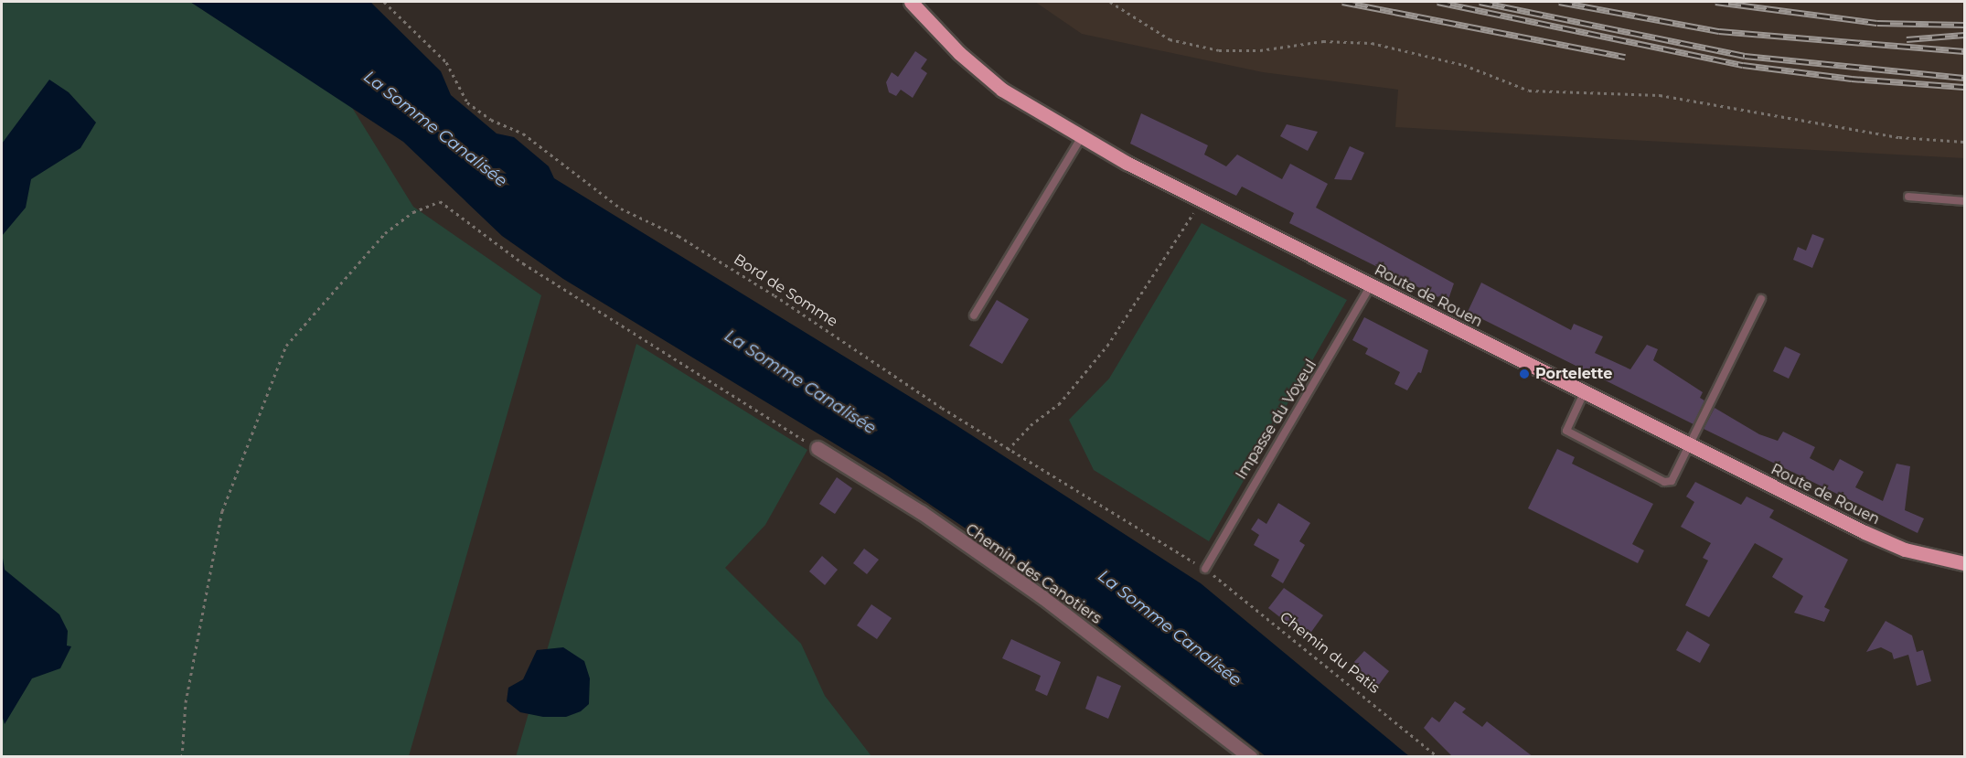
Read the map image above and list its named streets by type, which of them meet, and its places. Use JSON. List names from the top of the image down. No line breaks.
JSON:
{"streets":{"main road":["Route de Rouen"],"street":["Chemin des Canotiers"],"lane":["Impasse du Voyeul"],"path":["Bord de Somme","Chemin du Patis"]},"crossings":[["Bord de Somme","Impasse du Voyeul"],["Bord de Somme","Chemin du Patis"],["Route de Rouen","Impasse du Voyeul"],["Impasse du Voyeul","Chemin du Patis"]],"water":["La Somme Canalisée"],"places":["Portelette"]}
